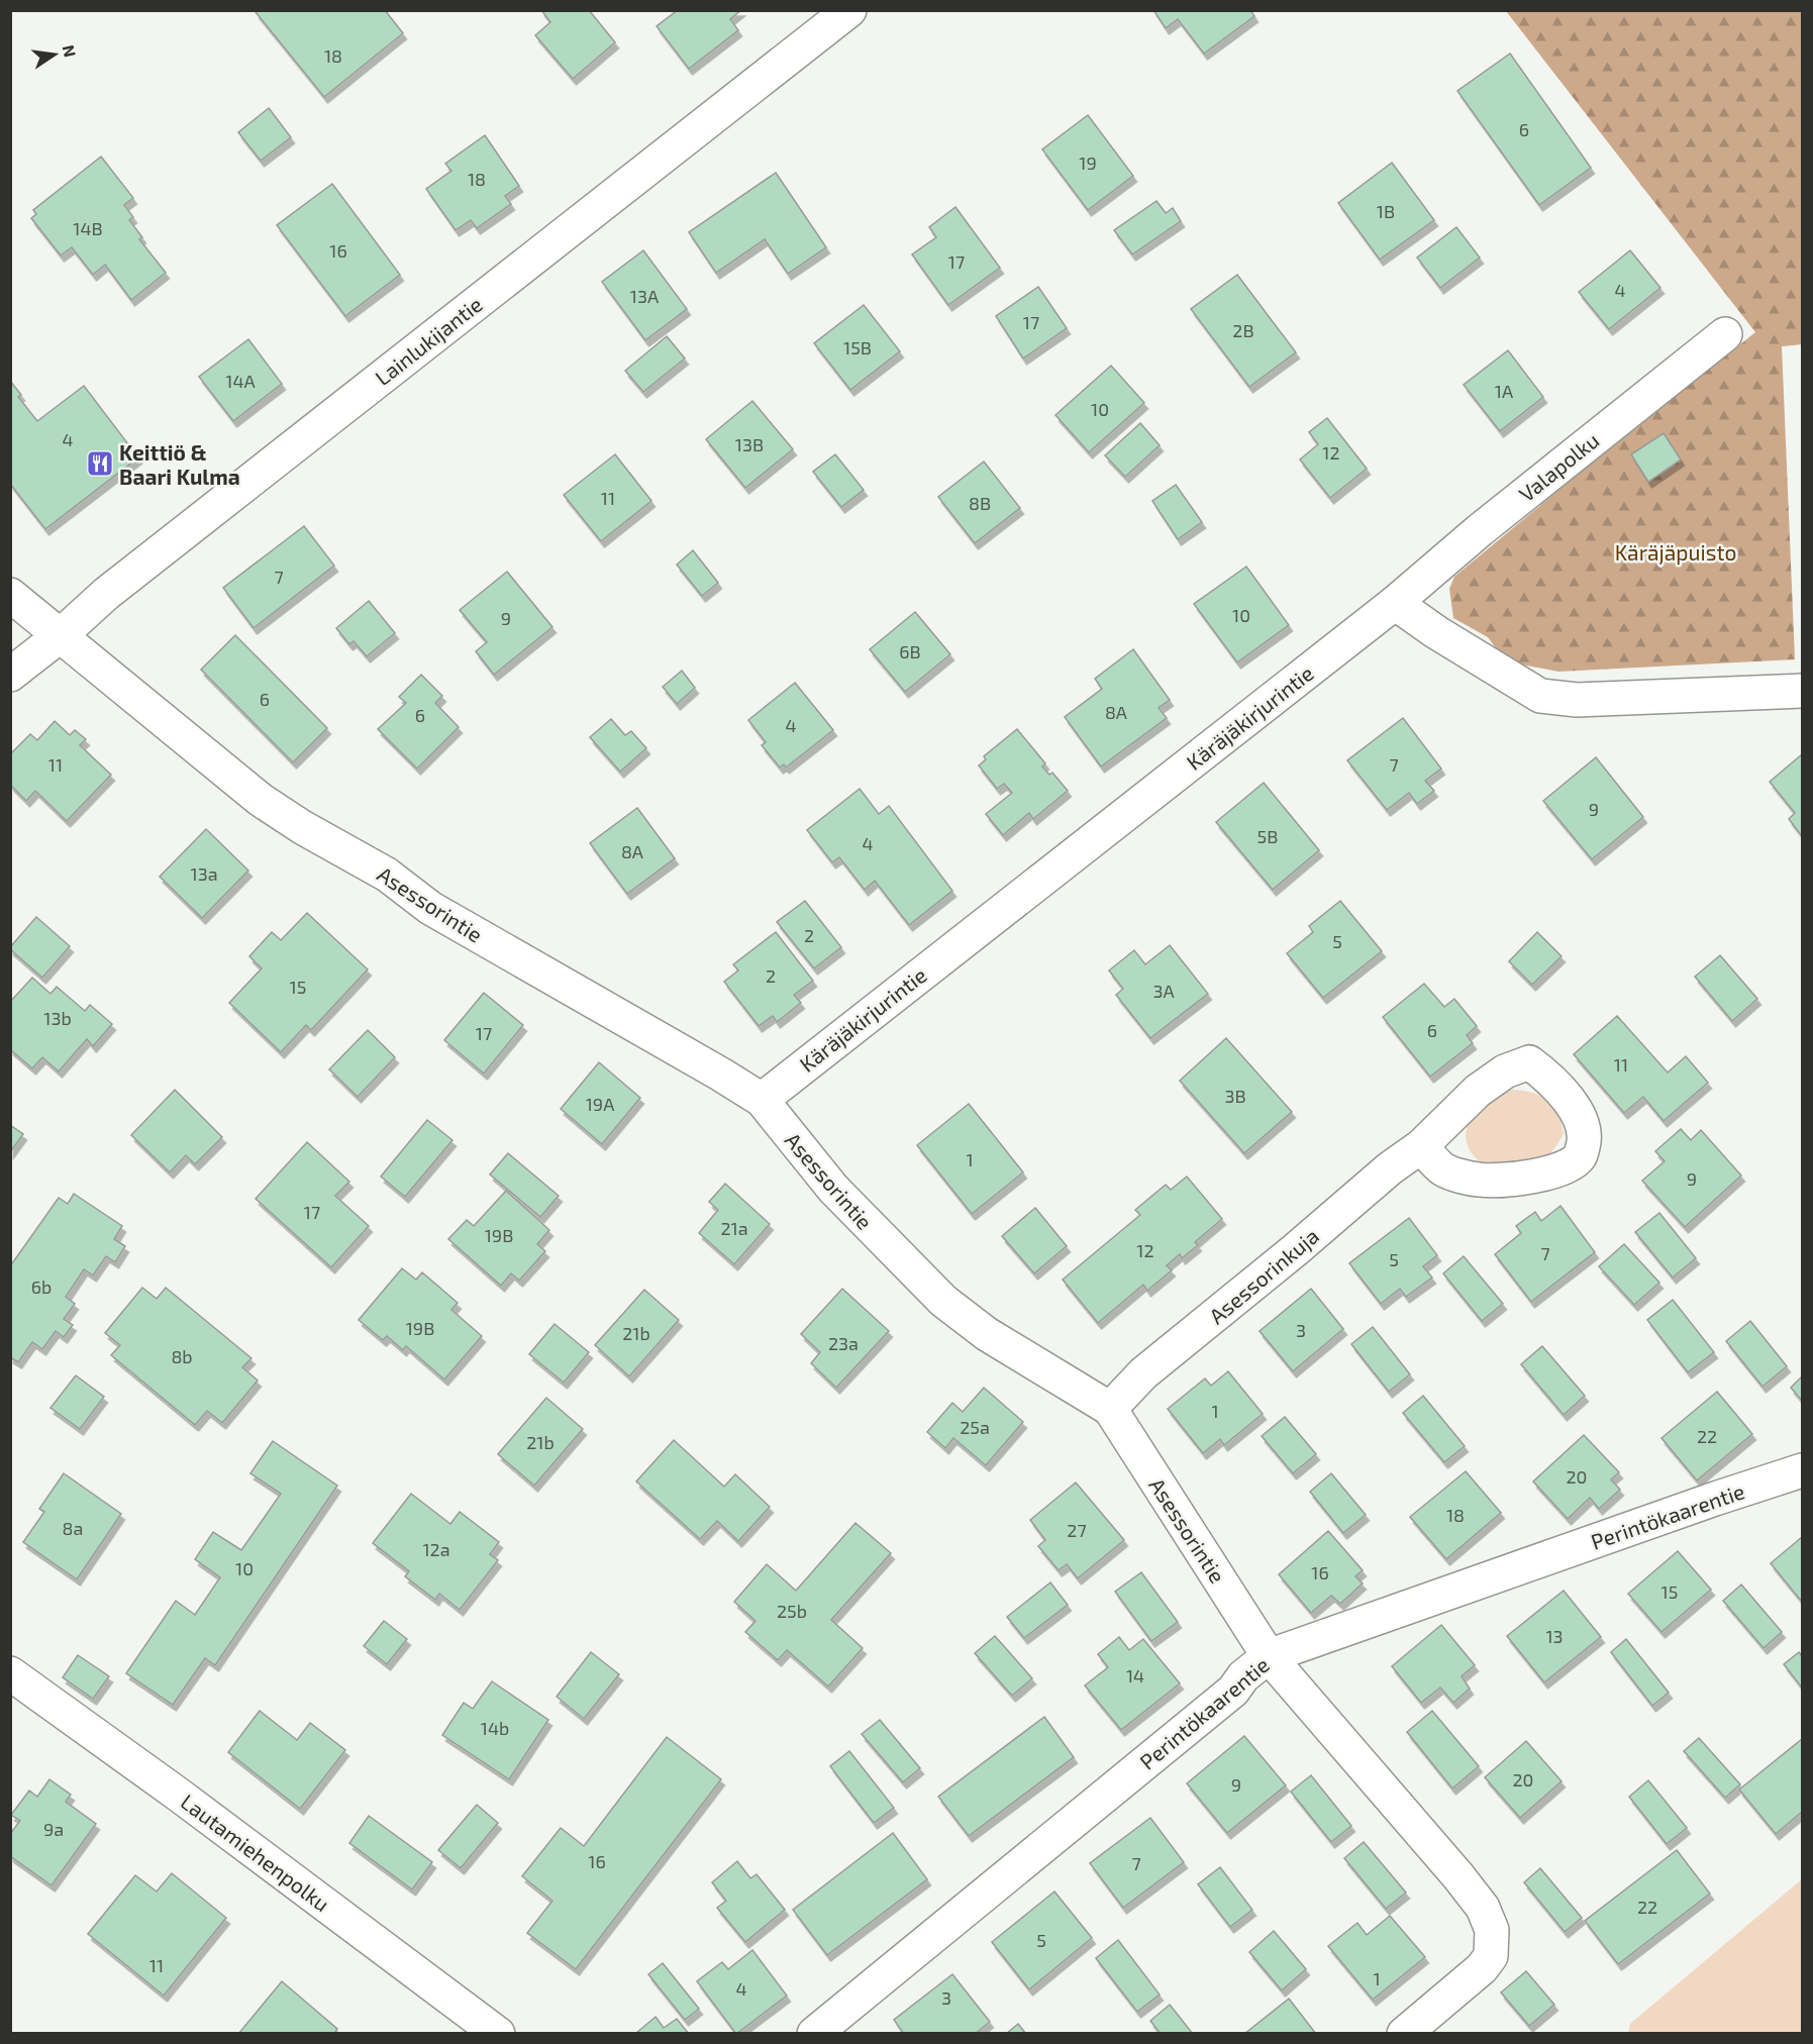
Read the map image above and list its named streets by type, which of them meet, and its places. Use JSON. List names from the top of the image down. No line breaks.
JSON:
{"streets":{"street":["Lainlukijantie","Valapolku","Käräjäkirjurintie","Asessorintie","Asessorinkuja","Perintökaarentie","Lautamiehenpolku"]},"crossings":[["Lainlukijantie","Asessorintie"],["Valapolku","Käräjäkirjurintie"],["Käräjäkirjurintie","Asessorintie"],["Asessorintie","Asessorinkuja"],["Asessorintie","Perintökaarentie"]],"parks":["Käräjäpuisto"],"places":{"restaurant":["Keittiö & Baari Kulma"]},"house_numbers":["18","6","19","18","1B","14B","16","17","4","13A","17","2B","15B","14A","1A","10","4","13B","12","11","8B","7","10","9","6B","6","8A","6","4","11","7","9","5B","4","8A","13a","2","5","2","15","3A","13b","6","17","11","3B","19A","1","9","17","21a","19B","12","7","5","6b","19B","3","21b","23a","8b","1","25a","22","21b","20","18","8a","27","12a","10","16","15","25b","13","14","14b","20","9","9a","16","7","22","5","11","1","4","3"],"north":"right"}
